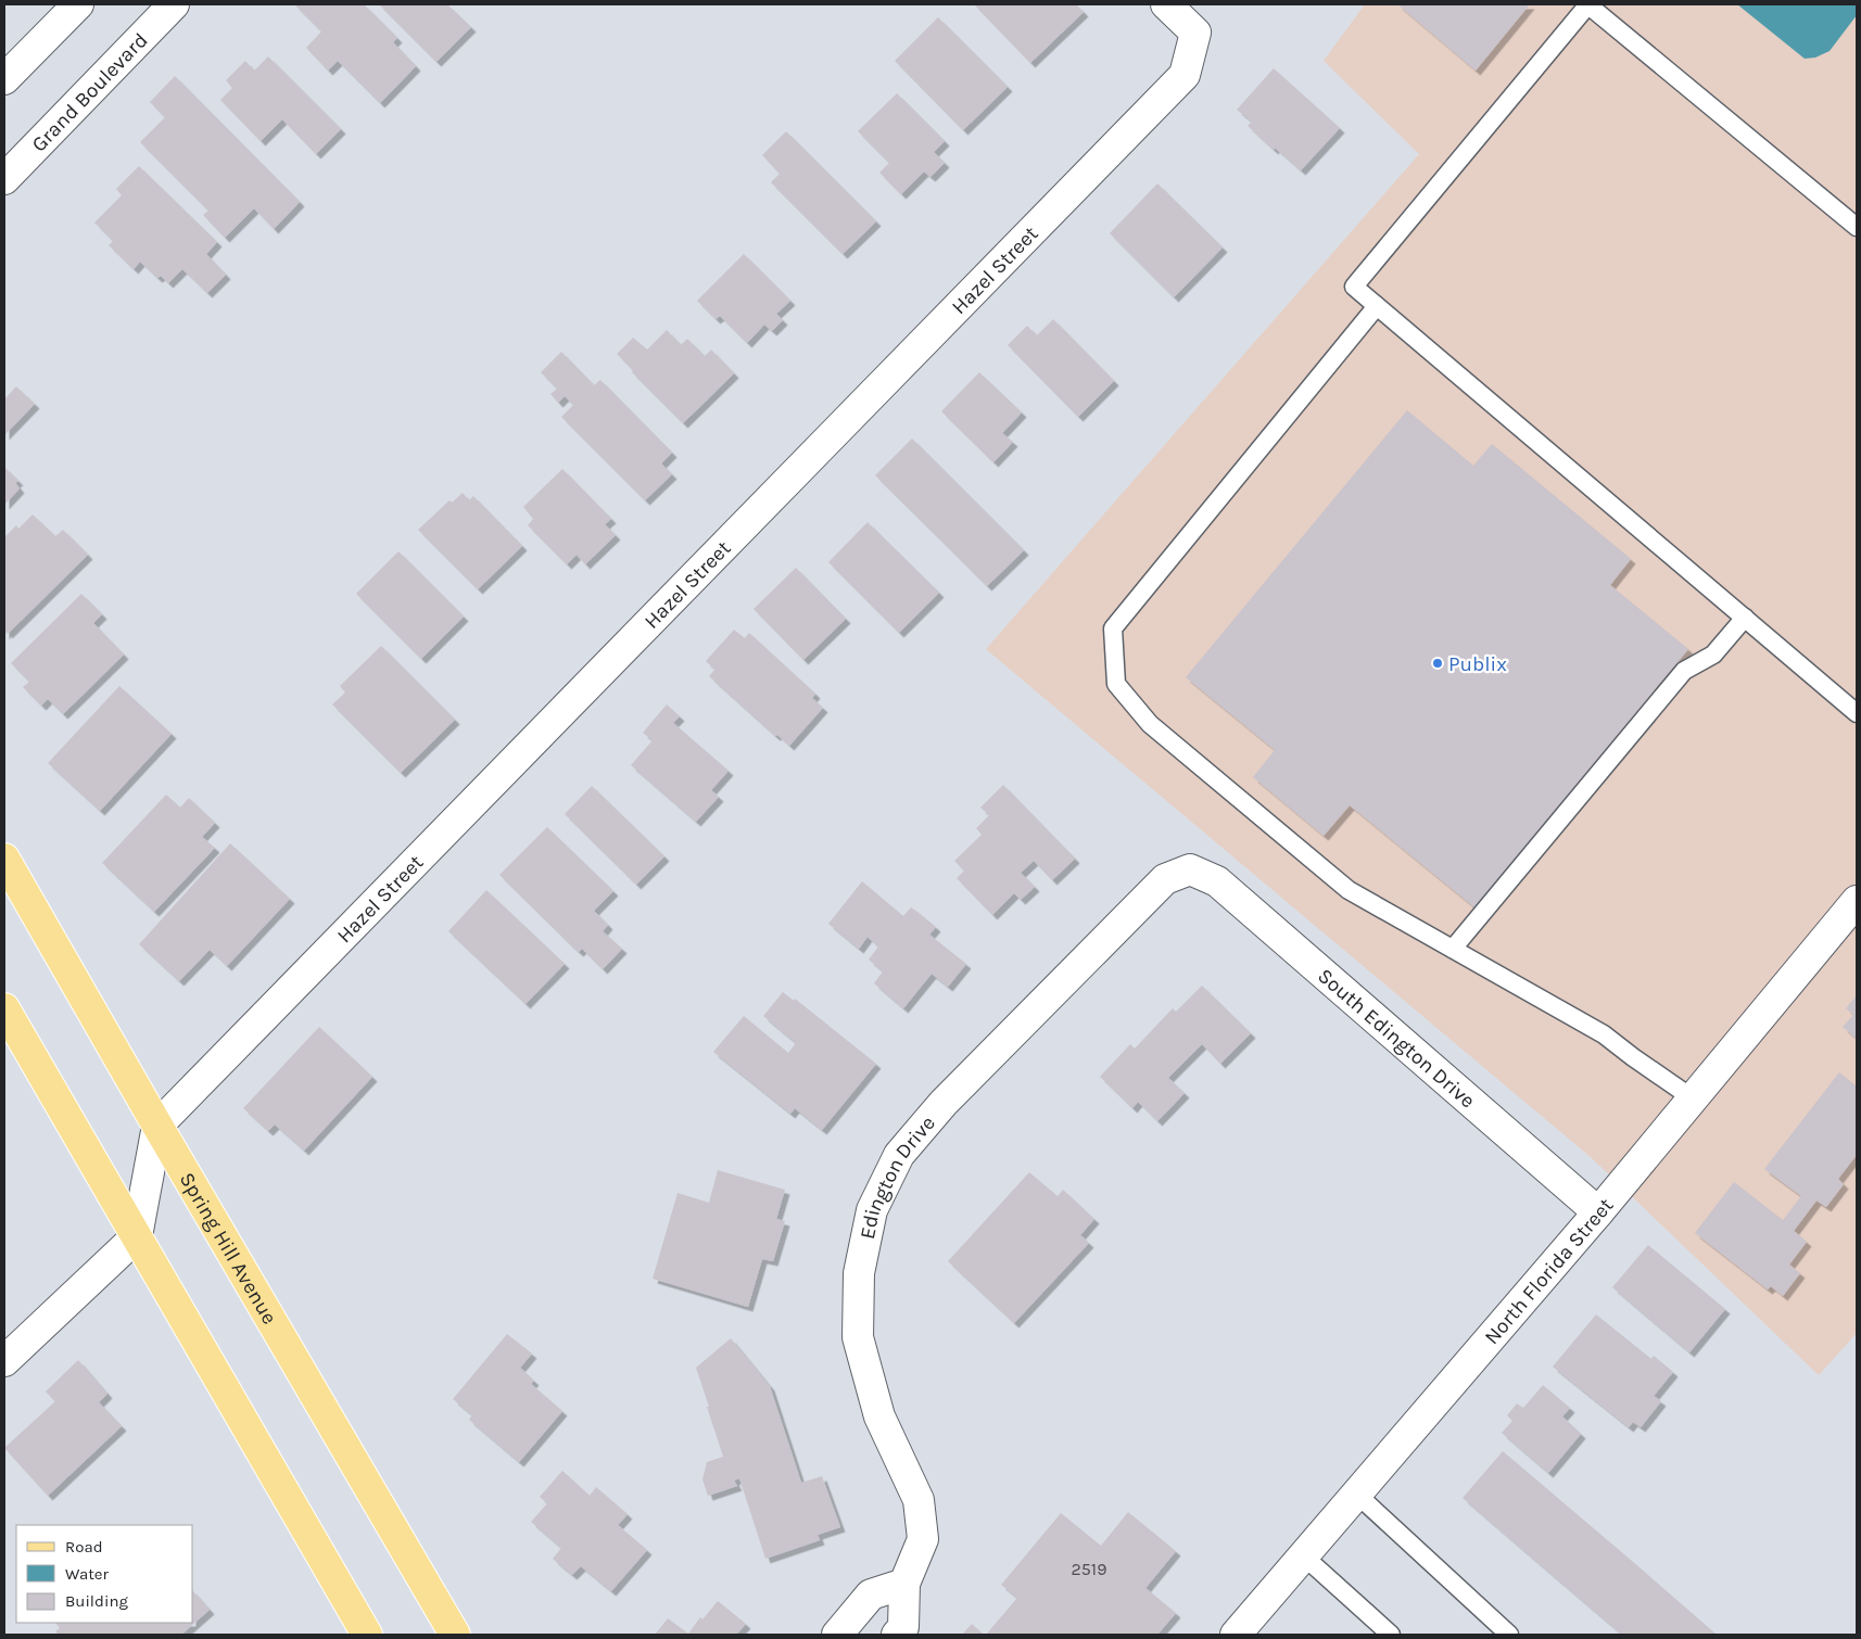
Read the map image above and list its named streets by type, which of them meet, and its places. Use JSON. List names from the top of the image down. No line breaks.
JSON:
{"streets":{"main road":["Spring Hill Avenue"],"street":["Grand Boulevard","Hazel Street","South Edington Drive","Edington Drive","North Florida Street"]},"crossings":[["Hazel Street","Spring Hill Avenue"],["South Edington Drive","Edington Drive"],["South Edington Drive","North Florida Street"]],"places":["Publix"],"house_numbers":["2519"],"legend":["Road","Water","Building"]}
